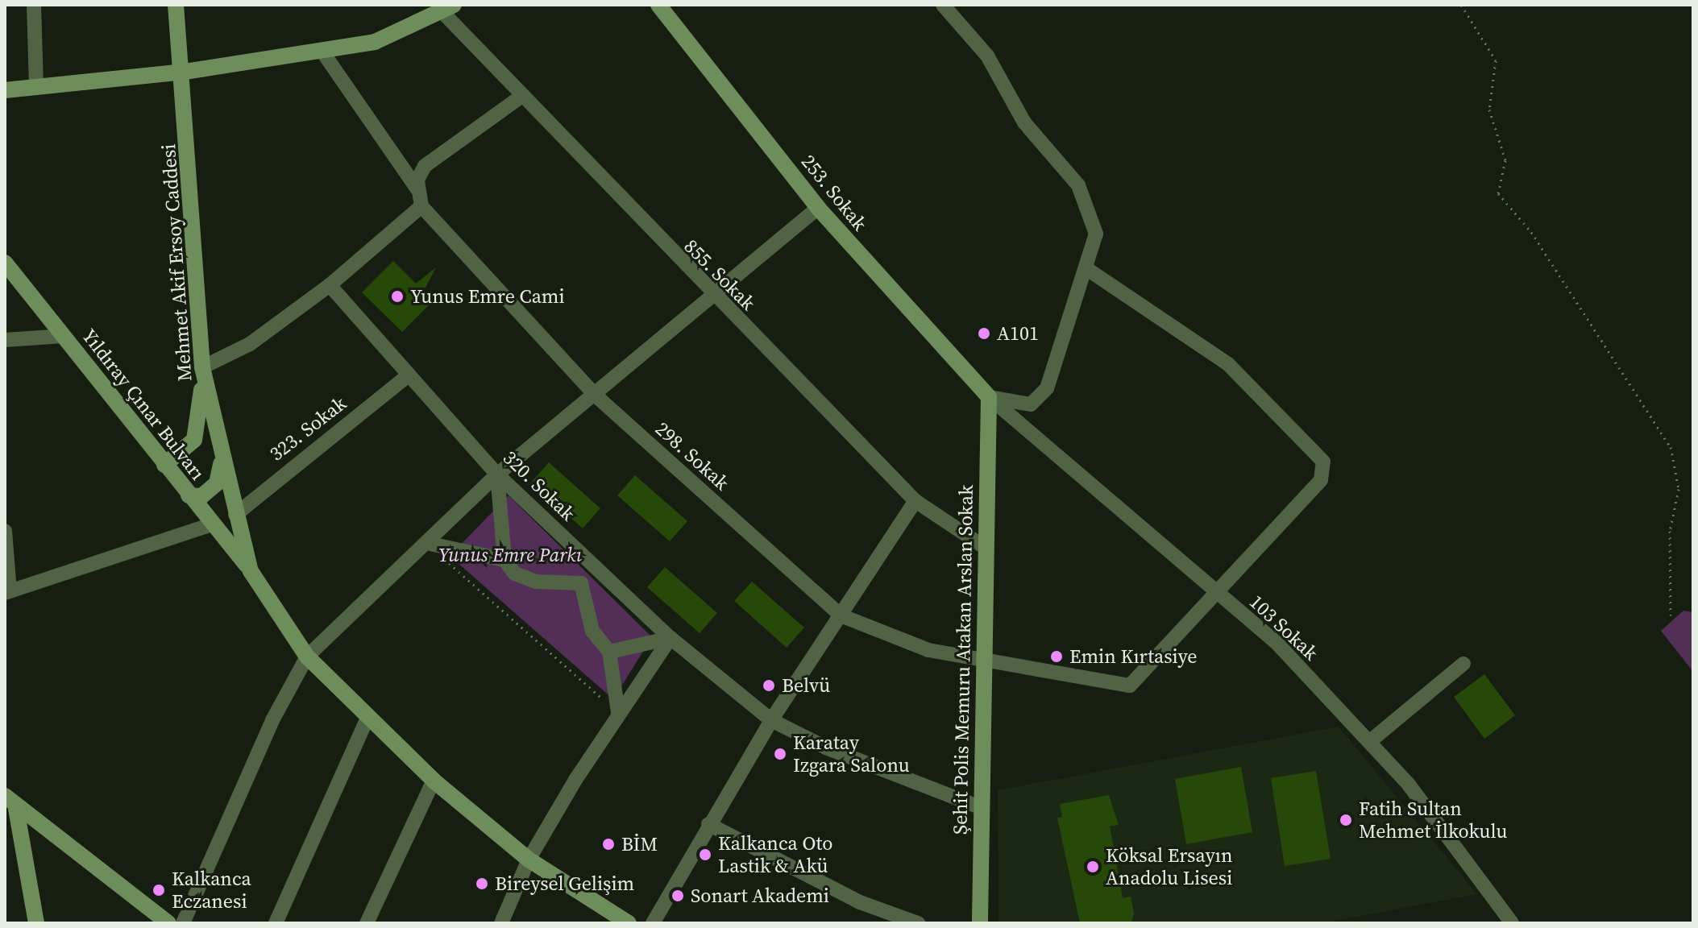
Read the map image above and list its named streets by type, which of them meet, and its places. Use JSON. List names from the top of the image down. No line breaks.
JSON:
{"streets":{"street":["253. Sokak","Mehmet Akif Ersoy Caddesi","855. Sokak","Yıldıray Çınar Bulvarı","323. Sokak","298. Sokak","320. Sokak","103 Sokak","Şehit Polis Memuru Atakan Arslan Sokak"]},"crossings":[["253. Sokak","103 Sokak"],["253. Sokak","Şehit Polis Memuru Atakan Arslan Sokak"],["Mehmet Akif Ersoy Caddesi","Yıldıray Çınar Bulvarı"],["Mehmet Akif Ersoy Caddesi","323. Sokak"],["855. Sokak","Şehit Polis Memuru Atakan Arslan Sokak"],["323. Sokak","320. Sokak"],["298. Sokak","103 Sokak"],["298. Sokak","Şehit Polis Memuru Atakan Arslan Sokak"],["320. Sokak","Şehit Polis Memuru Atakan Arslan Sokak"],["103 Sokak","Şehit Polis Memuru Atakan Arslan Sokak"]],"parks":["Yunus Emre Parkı"],"places":["Yunus Emre Cami","A101","Emin Kırtasiye","Belvü","Karatay Izgara Salonu","Fatih Sultan Mehmet İlkokulu","BİM","Kalkanca Oto Lastik & Akü","Köksal Ersayın Anadolu Lisesi","Bireysel Gelişim","Kalkanca Eczanesi","Sonart Akademi"]}
